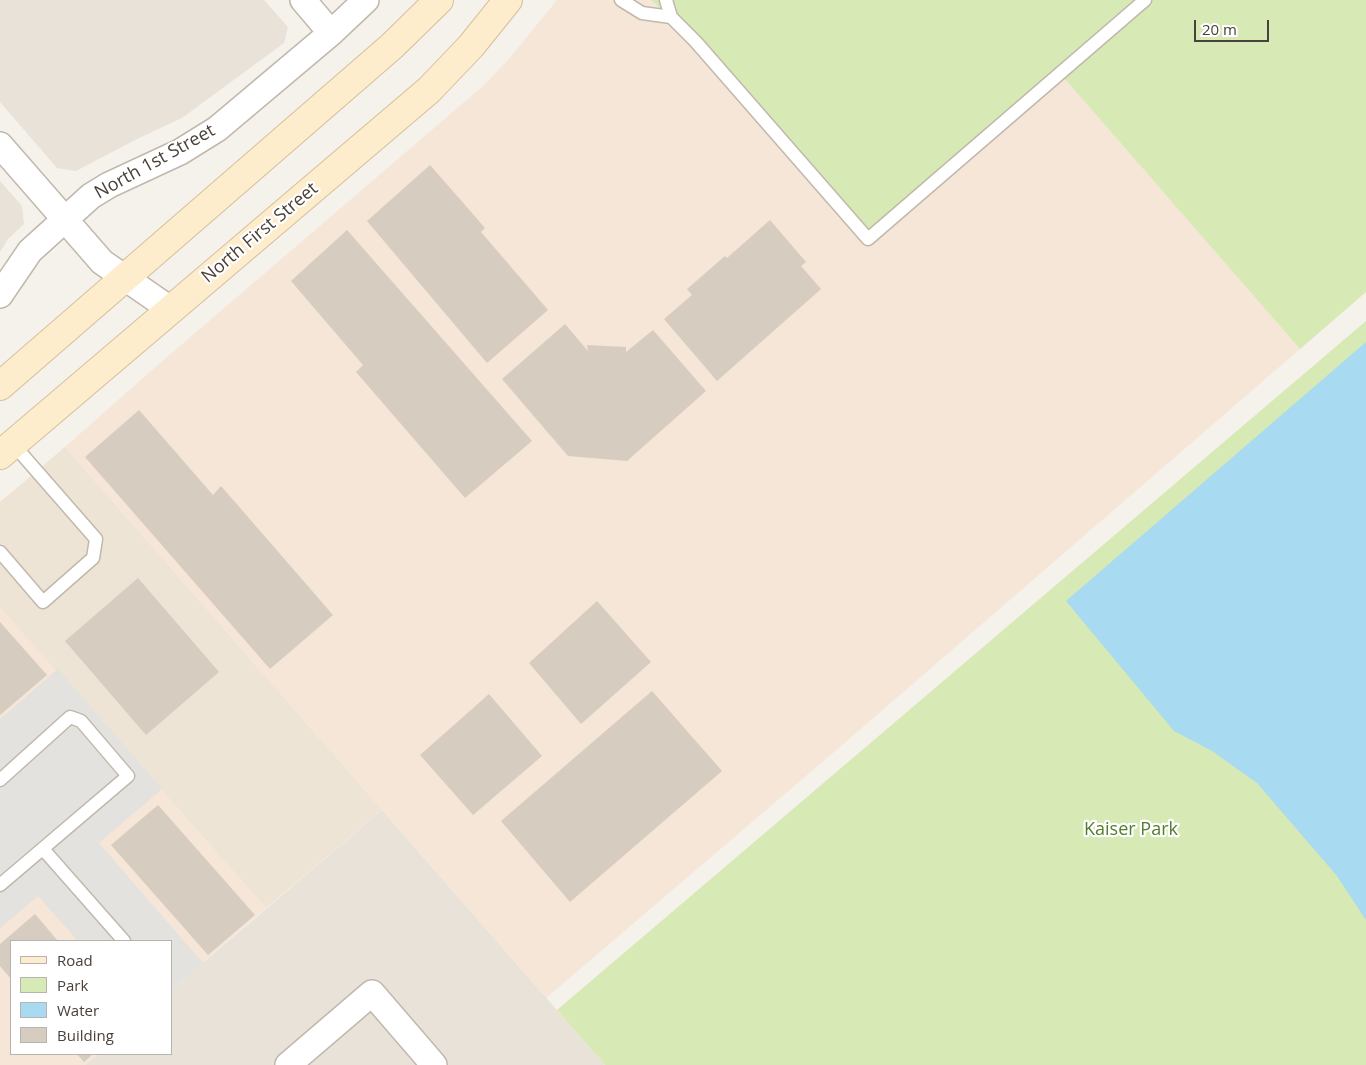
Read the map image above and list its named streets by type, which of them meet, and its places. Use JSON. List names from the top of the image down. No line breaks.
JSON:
{"streets":{"main road":["North First Street"],"street":["North 1st Street"]},"parks":["Kaiser Park"],"legend":["Road","Park","Water","Building"],"scale_bar":"20 m"}
